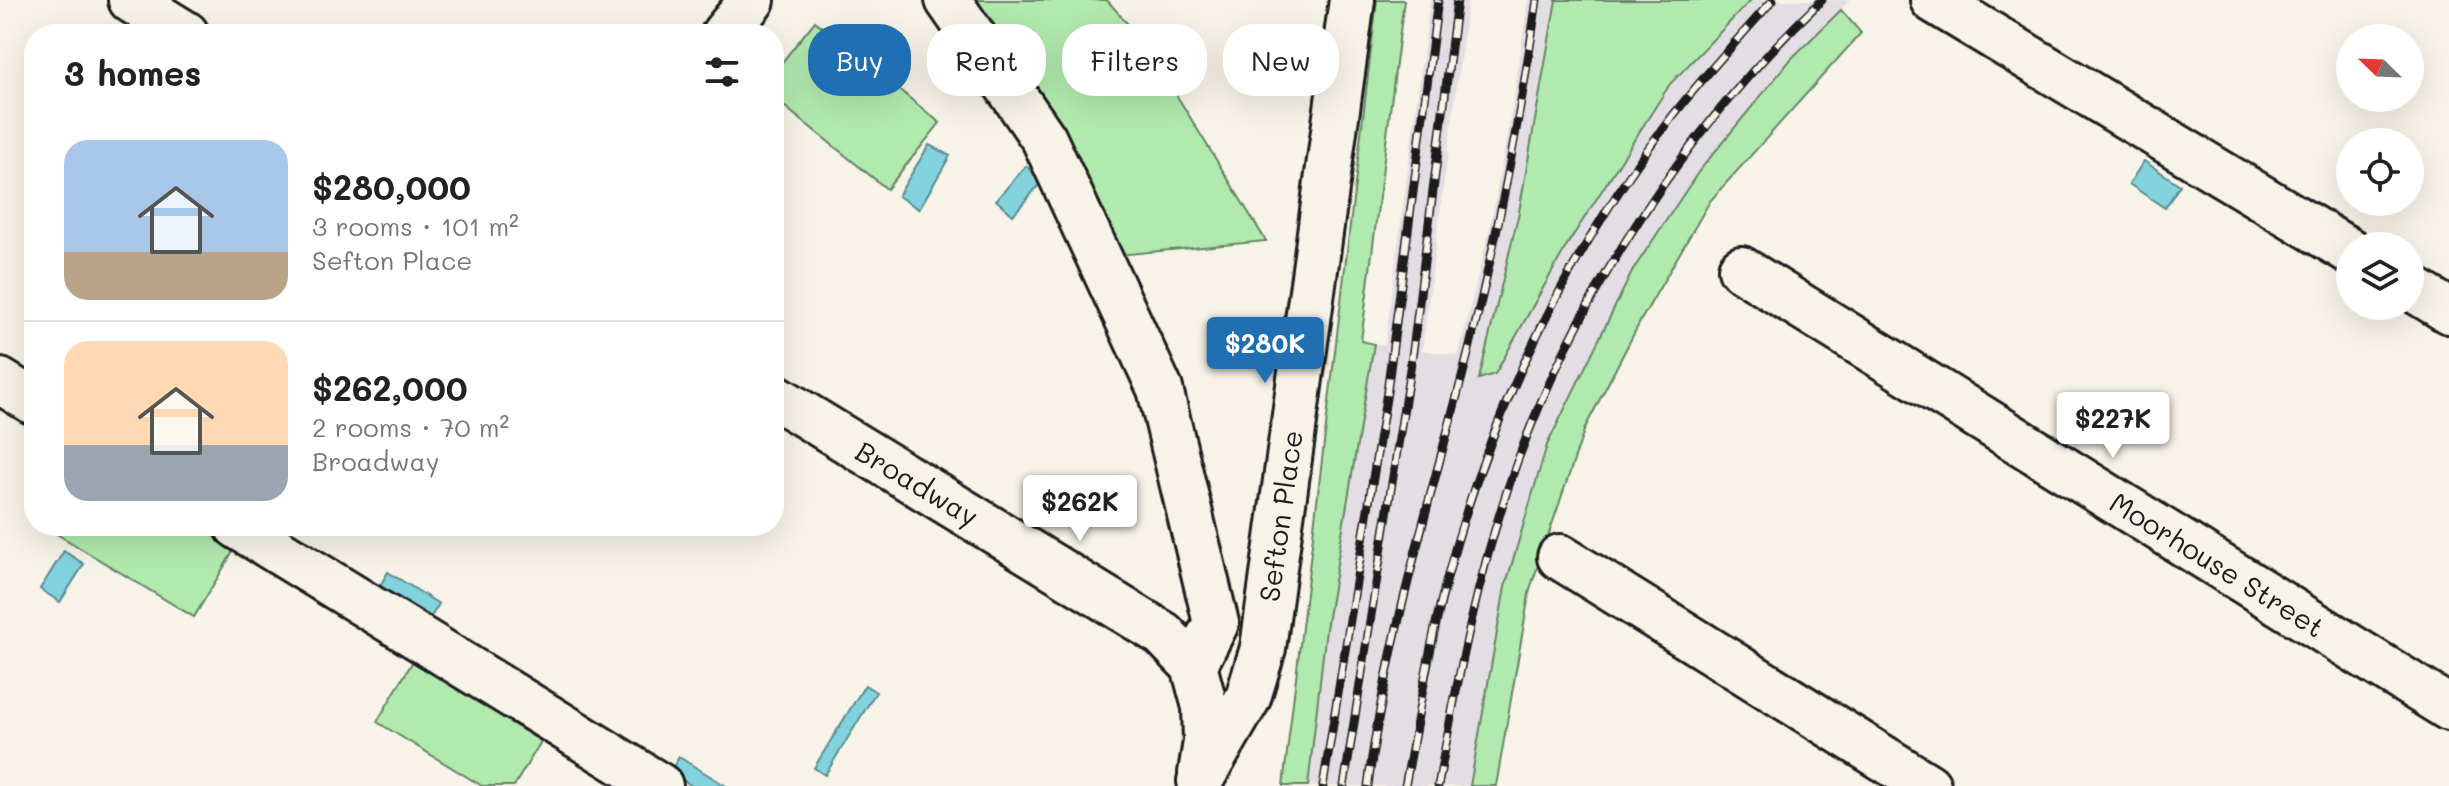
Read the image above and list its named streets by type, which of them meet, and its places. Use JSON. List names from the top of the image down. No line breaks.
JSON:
{"streets":{"street":["Broadway","Sefton Place","Moorhouse Street"]},"crossings":[["Broadway","Sefton Place"]],"north":"top left","page":{"chip":["Buy","Rent","Filters","New"],"heading":"3 homes","list":[{"name":"$280,000","note":"3 rooms · 101 m² · Sefton Place"},{"name":"$262,000","note":"2 rooms · 70 m² · Broadway"}],"price":["$280K","$227K","$262K"]}}
